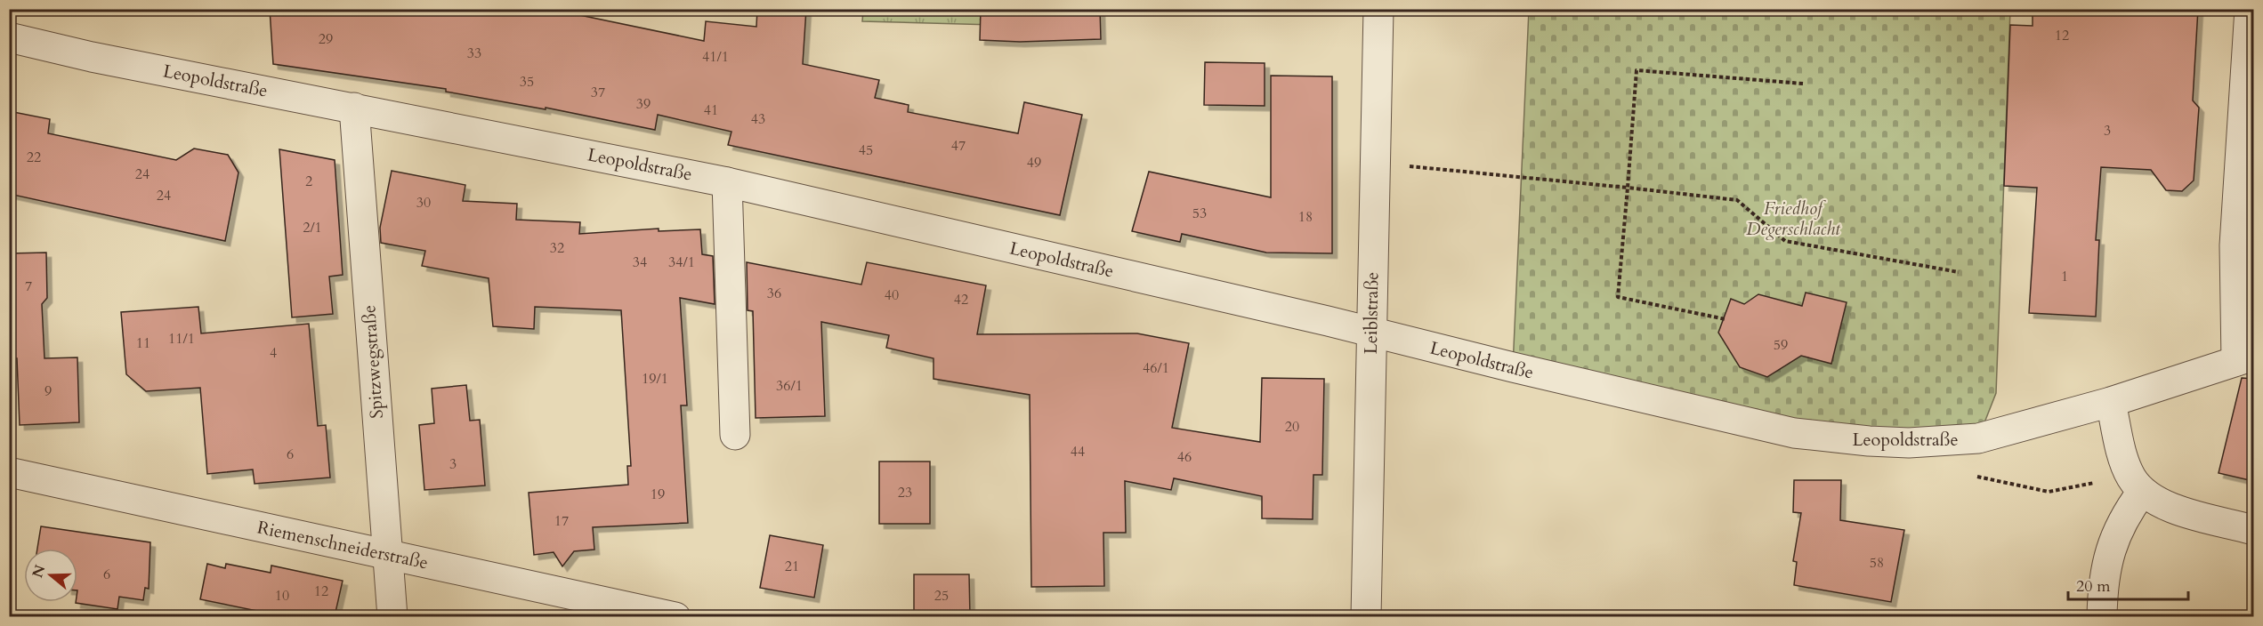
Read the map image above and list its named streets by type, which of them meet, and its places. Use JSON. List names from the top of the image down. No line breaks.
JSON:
{"streets":{"street":["Leopoldstraße","Leiblstraße","Spitzwegstraße","Riemenschneiderstraße"]},"crossings":[["Leopoldstraße","Leiblstraße"],["Leopoldstraße","Spitzwegstraße"],["Spitzwegstraße","Riemenschneiderstraße"]],"parks":["Friedhof Degerschlacht"],"house_numbers":["12","29","33","41/1","35","37","39","41","43","3","47","45","22","49","24","2","24","30","53","18","2/1","32","34","34/1","1","7","36","40","42","11/1","11","59","4","46/1","19/1","36/1","9","20","44","6","46","3","23","19","17","58","21","6","12","10","25"],"scale_bar":"20 m","north":"left"}
